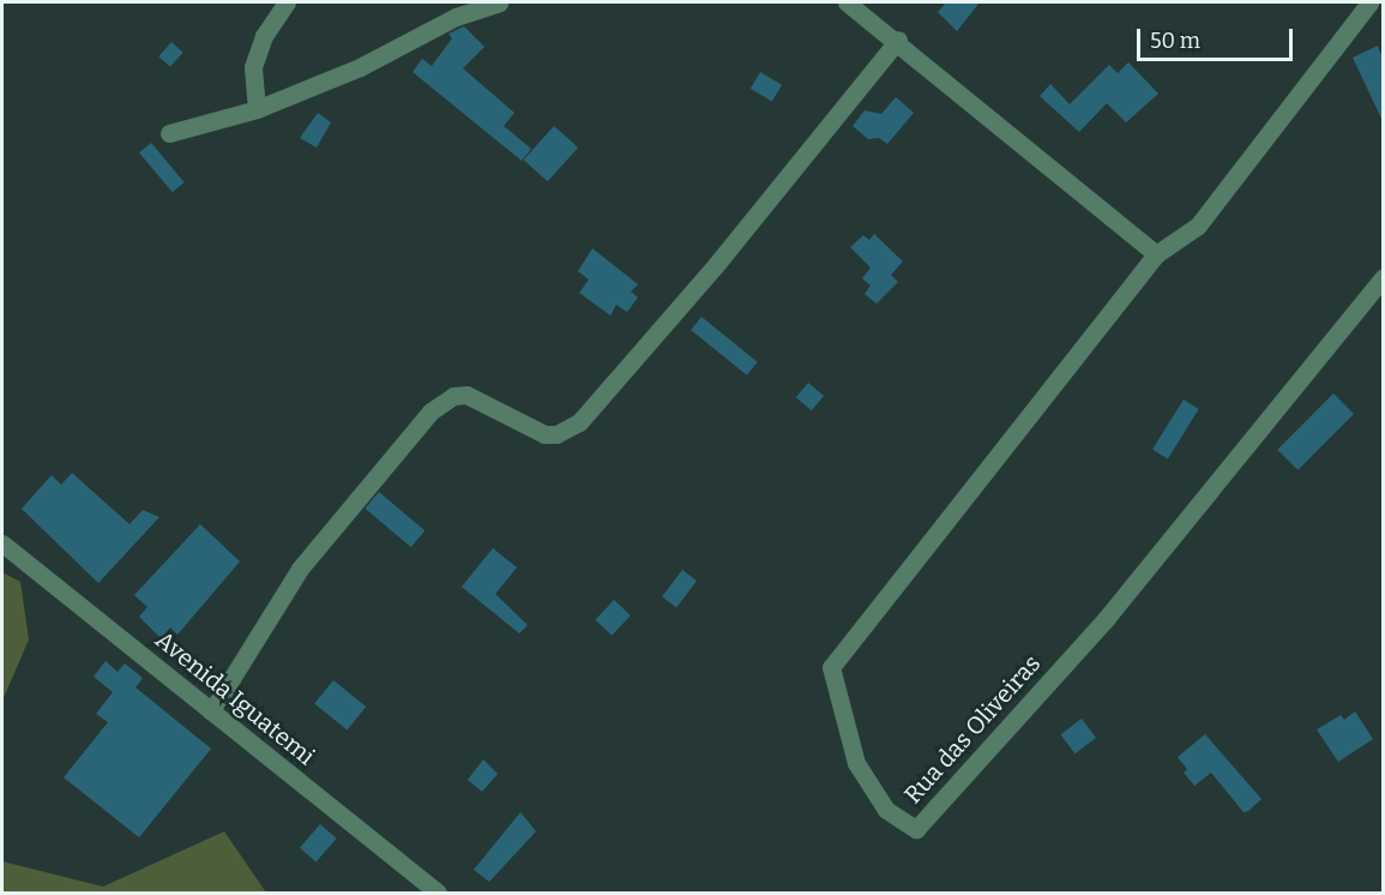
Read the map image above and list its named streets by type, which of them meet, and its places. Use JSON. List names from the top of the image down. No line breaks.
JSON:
{"streets":{"street":["Avenida Iguatemi","Rua das Oliveiras"]},"scale_bar":"50 m"}
